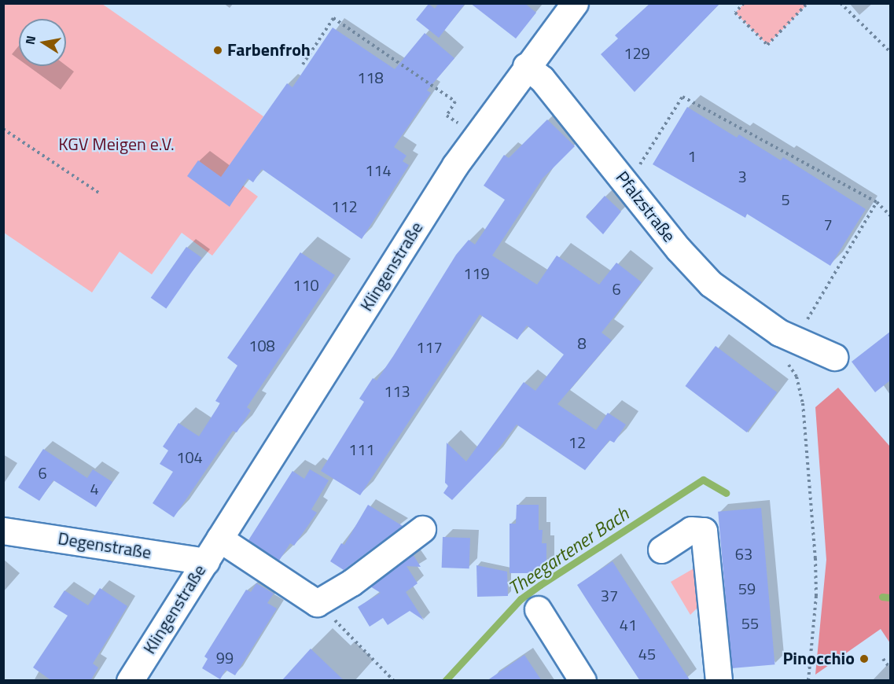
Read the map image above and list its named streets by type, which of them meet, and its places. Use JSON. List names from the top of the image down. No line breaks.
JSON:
{"streets":{"street":["Pfalzstraße","Klingenstraße","Degenstraße"]},"crossings":[["Pfalzstraße","Klingenstraße"],["Klingenstraße","Degenstraße"]],"water":["Theegartener Bach"],"parks":["KGV Meigen e.V."],"places":["Farbenfroh","Pinocchio"],"house_numbers":["129","118","1","114","3","5","112","7","119","110","6","8","108","117","113","12","111","104","6","4","63","59","37","55","41","45","99"],"north":"left"}
